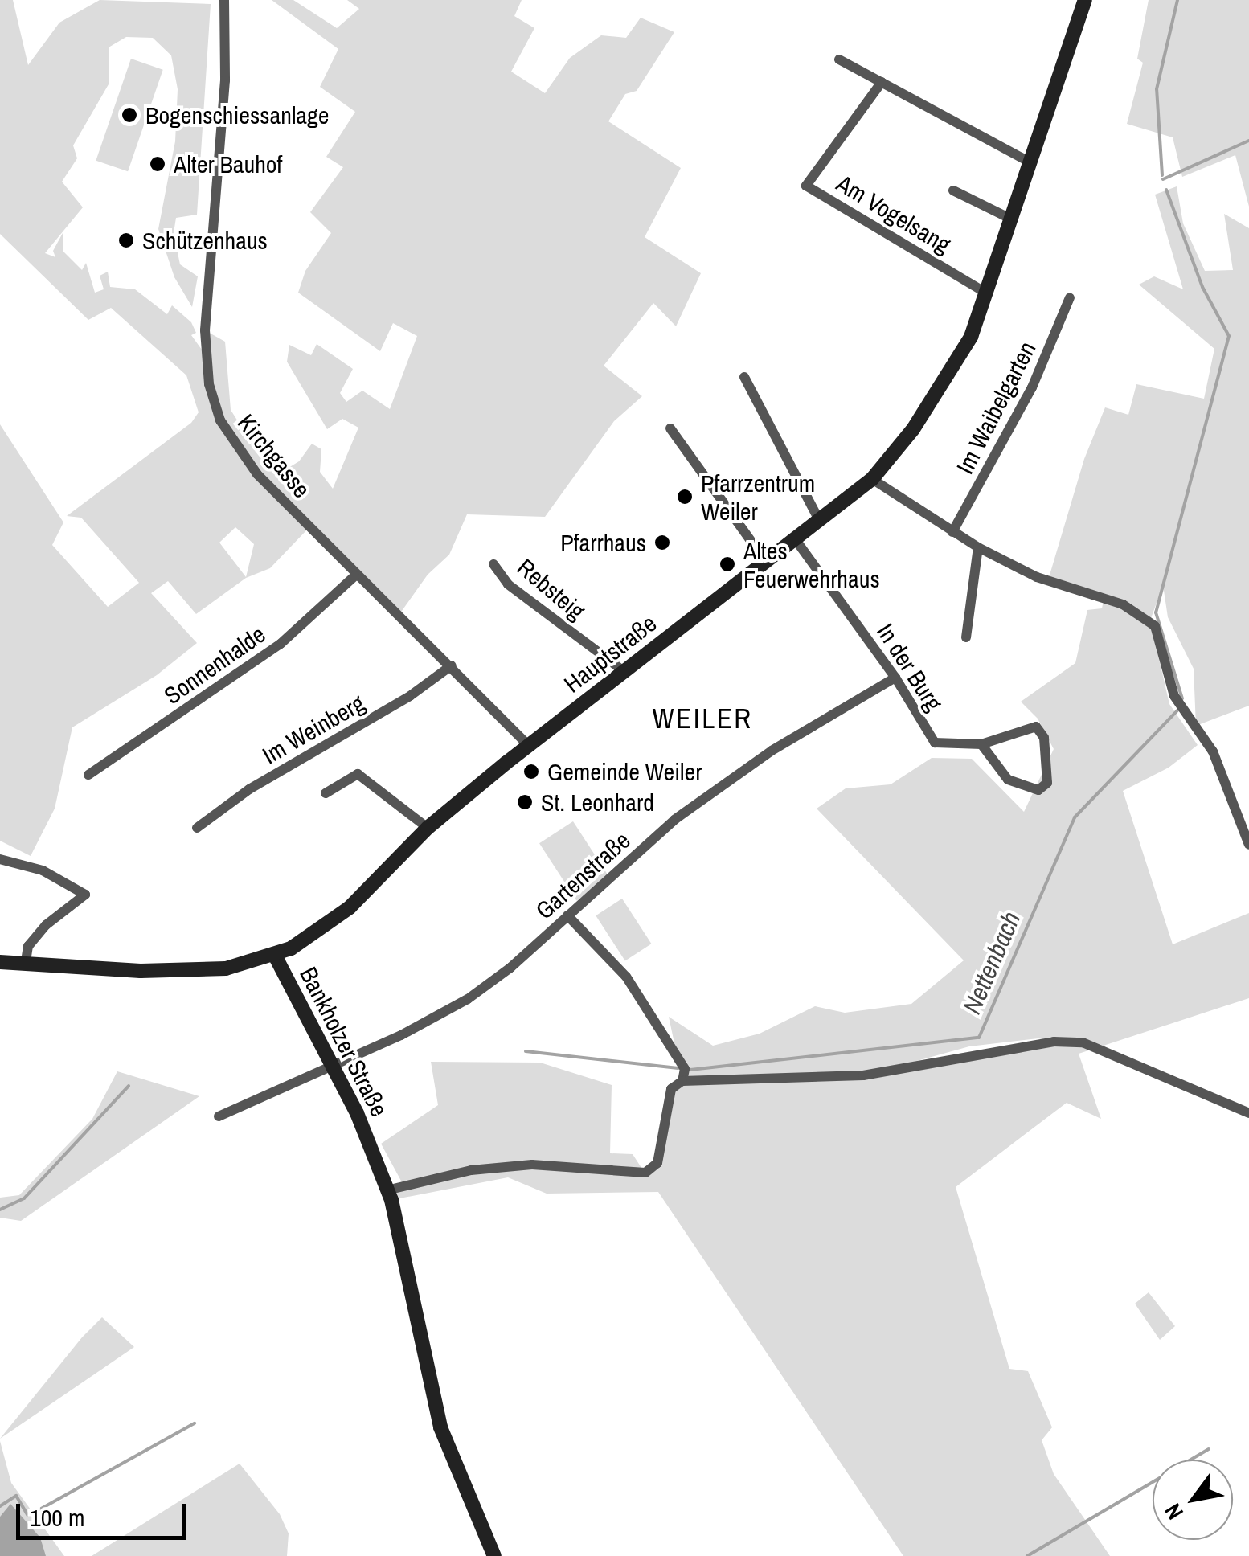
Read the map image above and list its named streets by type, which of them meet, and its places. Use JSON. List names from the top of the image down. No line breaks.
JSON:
{"streets":{"street":["Am Vogelsang","Im Waibelgarten","Kirchgasse","Rebsteig","Hauptstraße","Sonnenhalde","In der Burg","Im Weinberg","Gartenstraße","Bankholzer Straße"]},"crossings":[["Am Vogelsang","Hauptstraße"],["Kirchgasse","Hauptstraße"],["Kirchgasse","Sonnenhalde"],["Kirchgasse","Im Weinberg"],["Rebsteig","Hauptstraße"],["Hauptstraße","In der Burg"],["Hauptstraße","Bankholzer Straße"],["In der Burg","Gartenstraße"],["Gartenstraße","Bankholzer Straße"]],"districts":["WEILER"],"water":["Nettenbach"],"places":["Bogenschiessanlage","Alter Bauhof","Schützenhaus","Pfarrzentrum Weiler","Pfarrhaus","Altes Feuerwehrhaus","Gemeinde Weiler","St. Leonhard"],"scale_bar":"100 m","north":"bottom left"}
